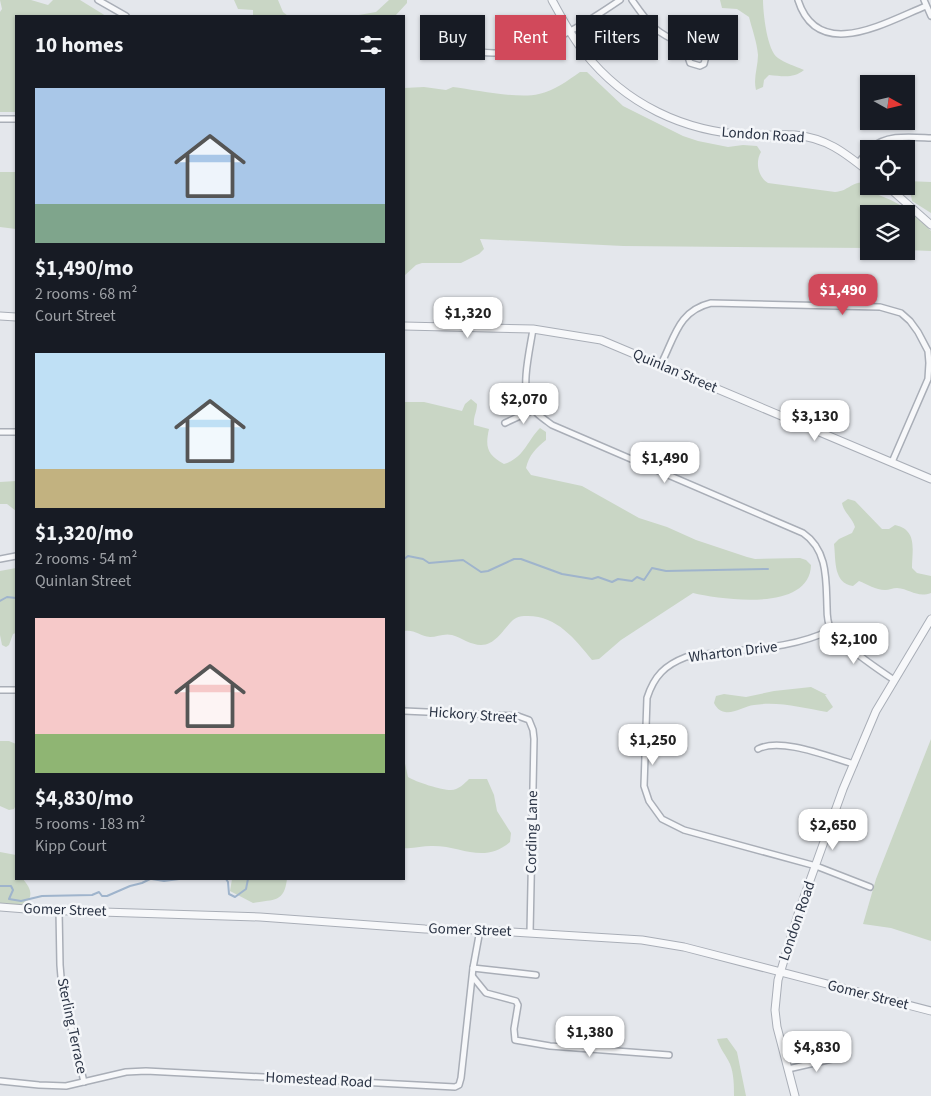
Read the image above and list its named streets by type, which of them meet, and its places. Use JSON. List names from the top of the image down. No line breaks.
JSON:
{"streets":{"street":["London Road","Quinlan Street","Wharton Drive","Hickory Street","Cording Lane","Gomer Street","Sterling Terrace","Homestead Road"]},"crossings":[["London Road","Wharton Drive"],["London Road","Gomer Street"],["Hickory Street","Cording Lane"],["Cording Lane","Gomer Street"],["Gomer Street","Sterling Terrace"],["Gomer Street","Homestead Road"],["Sterling Terrace","Homestead Road"]],"north":"right","page":{"chip":["Buy","Rent","Filters","New"],"heading":"10 homes","list":[{"name":"$1,490/mo","note":"2 rooms · 68 m² · Court Street"},{"name":"$1,320/mo","note":"2 rooms · 54 m² · Quinlan Street"},{"name":"$4,830/mo","note":"5 rooms · 183 m² · Kipp Court"}],"price":["$1,490","$1,320","$2,070","$3,130","$1,490","$2,100","$1,250","$2,650","$1,380","$4,830"]}}
